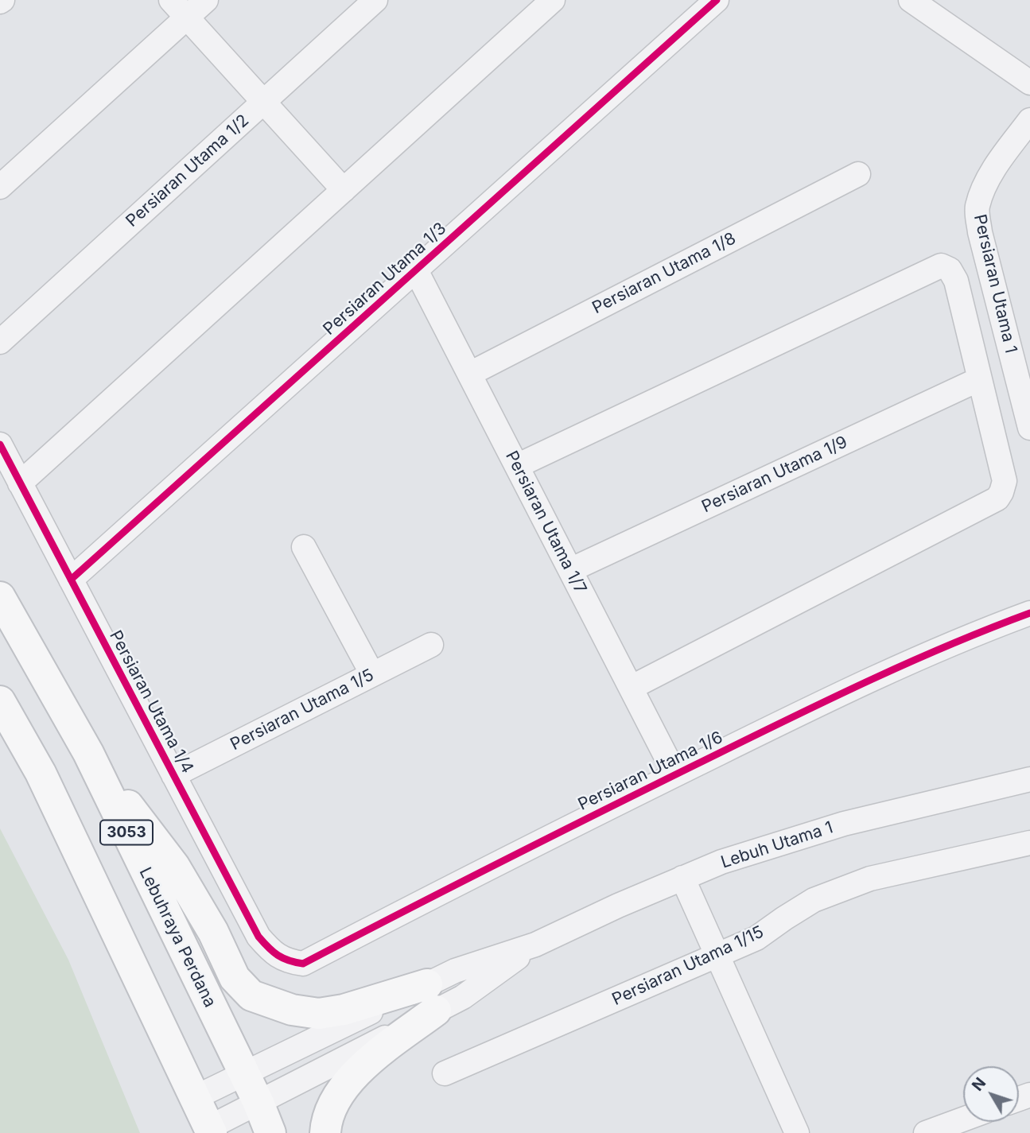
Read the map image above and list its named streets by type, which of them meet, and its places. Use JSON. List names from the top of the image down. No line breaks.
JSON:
{"streets":{"main road":["3053","Lebuhraya Perdana"],"street":["Persiaran Utama 1/2","Persiaran Utama 1/8","Persiaran Utama 1/3","Persiaran Utama 1","Persiaran Utama 1/9","Persiaran Utama 1/7","Persiaran Utama 1/4","Persiaran Utama 1/5","Persiaran Utama 1/6","Lebuh Utama 1","Persiaran Utama 1/15"]},"crossings":[["Persiaran Utama 1/8","Persiaran Utama 1/7"],["Persiaran Utama 1/3","Persiaran Utama 1/7"],["Persiaran Utama 1/3","Persiaran Utama 1/4"],["Persiaran Utama 1/9","Persiaran Utama 1/7"],["Persiaran Utama 1/7","Persiaran Utama 1/6"],["Persiaran Utama 1/4","Persiaran Utama 1/5"],["Persiaran Utama 1/4","Persiaran Utama 1/6"]],"north":"top left"}
